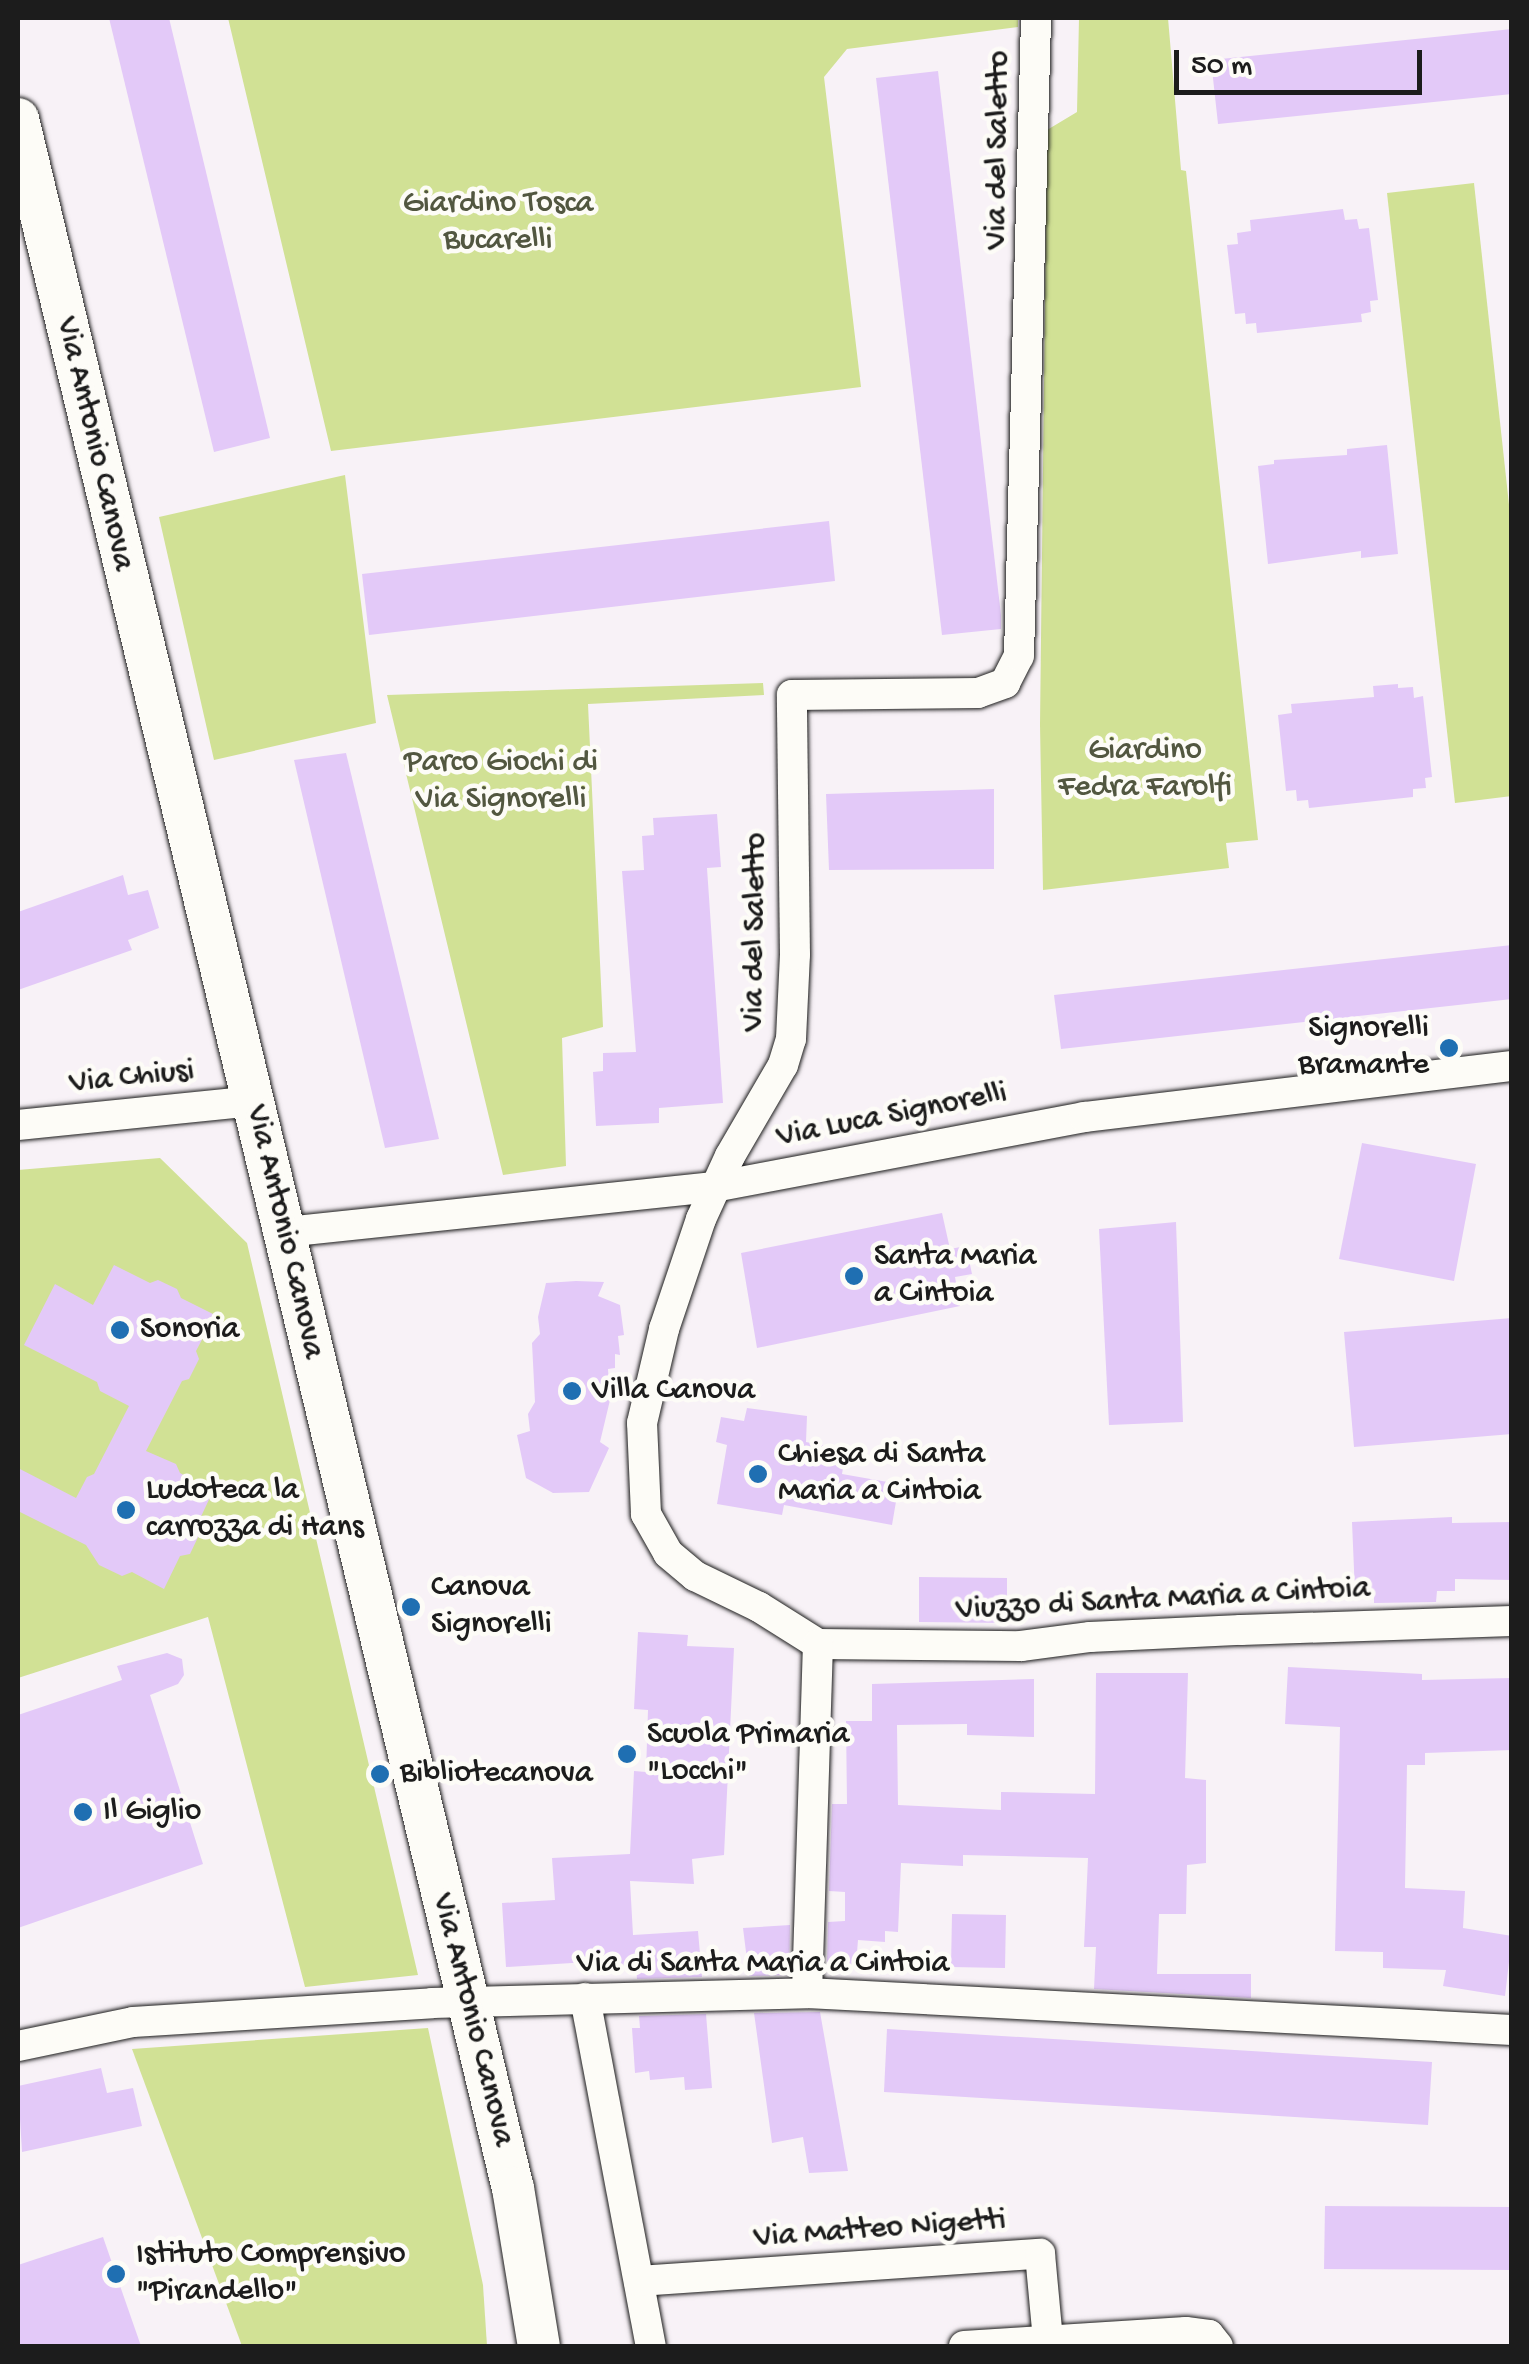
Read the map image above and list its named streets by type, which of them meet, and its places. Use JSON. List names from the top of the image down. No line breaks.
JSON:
{"streets":{"street":["Via del Saletto","Via Antonio Canova","Via Chiusi","Via Luca Signorelli","Viuzzo di Santa Maria a Cintoia","Via di Santa Maria a Cintoia","Via Matteo Nigetti"]},"crossings":[["Via del Saletto","Via Luca Signorelli"],["Via del Saletto","Viuzzo di Santa Maria a Cintoia"],["Via Antonio Canova","Via Chiusi"],["Via Antonio Canova","Via Luca Signorelli"],["Via Antonio Canova","Via di Santa Maria a Cintoia"]],"parks":["Giardino Tosca Bucarelli","Giardino Fedra Farolfi","Parco Giochi di Via Signorelli"],"places":["Signorelli Bramante","Santa Maria a Cintoia","Sonoria","Villa Canova","Chiesa di Santa Maria a Cintoia","Ludoteca la carrozza di Hans","Canova Signorelli","Scuola Primaria \"Locchi\"","Bibliotecanova","Il Giglio","Istituto Comprensivo \"Pirandello\""],"scale_bar":"50 m"}
